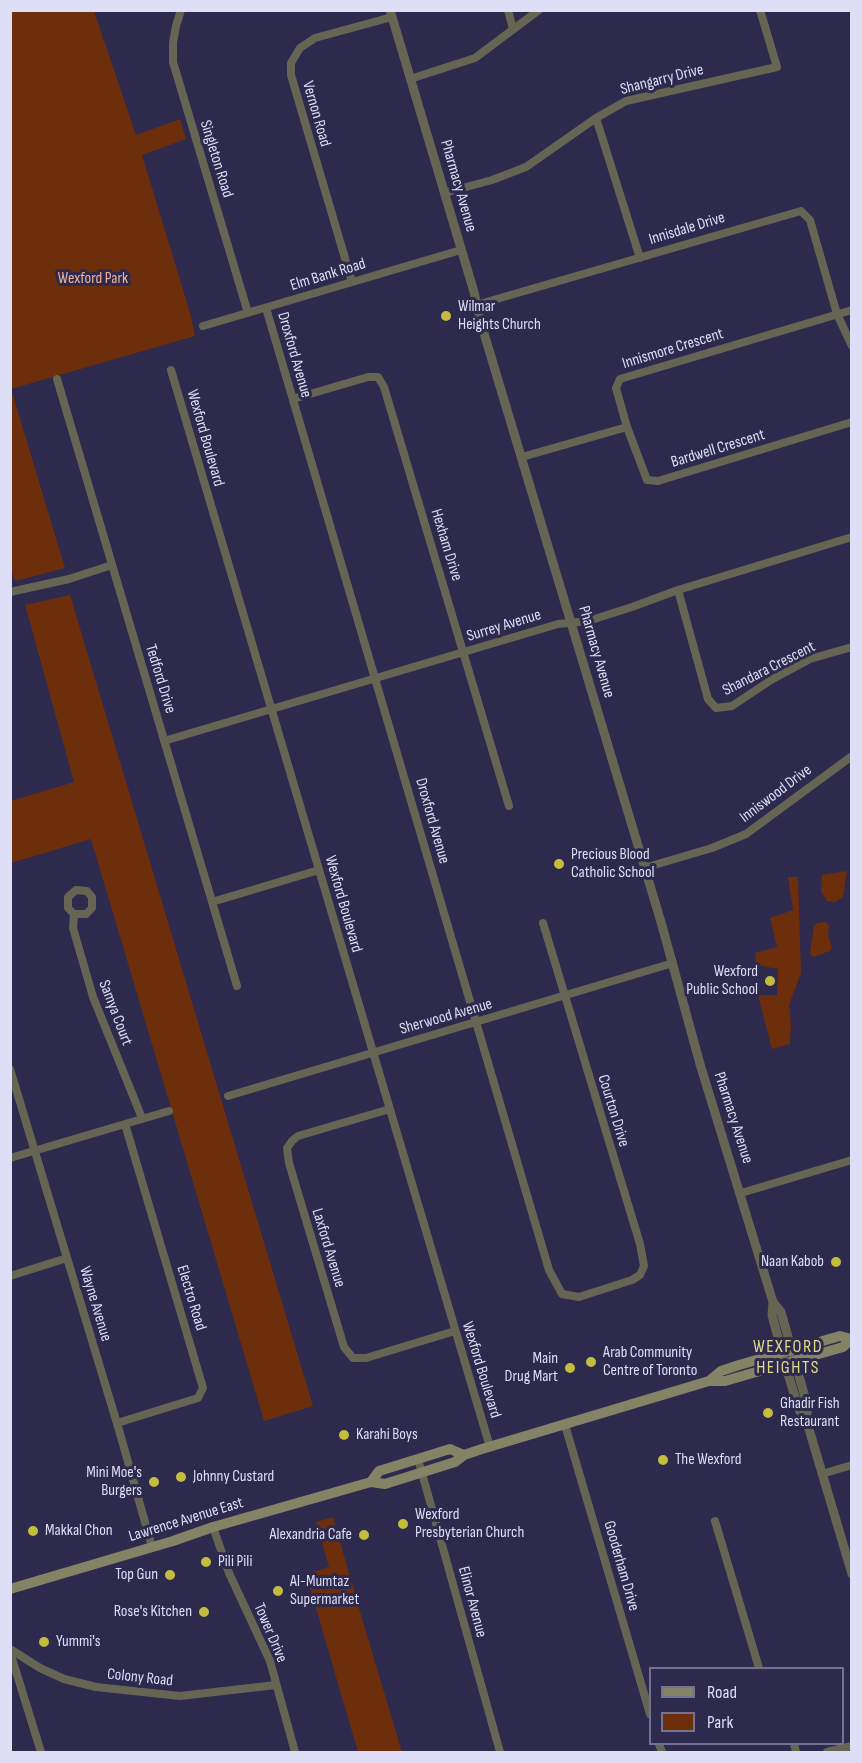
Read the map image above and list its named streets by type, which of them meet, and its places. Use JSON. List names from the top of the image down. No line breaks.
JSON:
{"streets":{"main road":["Lawrence Avenue East"],"street":["Shangarry Drive","Vernon Road","Singleton Road","Pharmacy Avenue","Innisdale Drive","Elm Bank Road","Innismore Crescent","Droxford Avenue","Wexford Boulevard","Bardwell Crescent","Hexham Drive","Surrey Avenue","Shandara Crescent","Tedford Drive","Inniswood Drive","Samya Court","Sherwood Avenue","Courton Drive","Laxford Avenue","Electro Road","Wayne Avenue","Gooderham Drive","Elinor Avenue","Tower Drive","Colony Road"]},"crossings":[["Shangarry Drive","Pharmacy Avenue"],["Vernon Road","Pharmacy Avenue"],["Vernon Road","Elm Bank Road"],["Singleton Road","Elm Bank Road"],["Pharmacy Avenue","Innisdale Drive"],["Pharmacy Avenue","Elm Bank Road"],["Pharmacy Avenue","Surrey Avenue"],["Pharmacy Avenue","Inniswood Drive"],["Pharmacy Avenue","Sherwood Avenue"],["Pharmacy Avenue","Lawrence Avenue East"],["Innisdale Drive","Innismore Crescent"],["Elm Bank Road","Droxford Avenue"],["Innismore Crescent","Bardwell Crescent"],["Droxford Avenue","Hexham Drive"],["Droxford Avenue","Surrey Avenue"],["Droxford Avenue","Sherwood Avenue"],["Droxford Avenue","Courton Drive"],["Wexford Boulevard","Surrey Avenue"],["Wexford Boulevard","Sherwood Avenue"],["Wexford Boulevard","Laxford Avenue"],["Wexford Boulevard","Lawrence Avenue East"],["Hexham Drive","Surrey Avenue"],["Surrey Avenue","Shandara Crescent"],["Surrey Avenue","Tedford Drive"],["Sherwood Avenue","Courton Drive"],["Electro Road","Wayne Avenue"],["Wayne Avenue","Lawrence Avenue East"],["Lawrence Avenue East","Gooderham Drive"],["Lawrence Avenue East","Elinor Avenue"],["Lawrence Avenue East","Tower Drive"],["Tower Drive","Colony Road"]],"districts":["WEXFORD HEIGHTS"],"parks":["Wexford Park"],"places":["Wilmar Heights Church","Precious Blood Catholic School","Wexford Public School","Naan Kabob","Arab Community Centre of Toronto","Main Drug Mart","Ghadir Fish Restaurant","Karahi Boys","The Wexford","Johnny Custard","Mini Moe's Burgers","Wexford Presbyterian Church","Makkal Chon","Alexandria Cafe","Pili Pili","Top Gun","Al-Mumtaz Supermarket","Rose's Kitchen","Yummi's"],"legend":["Road","Park"]}
